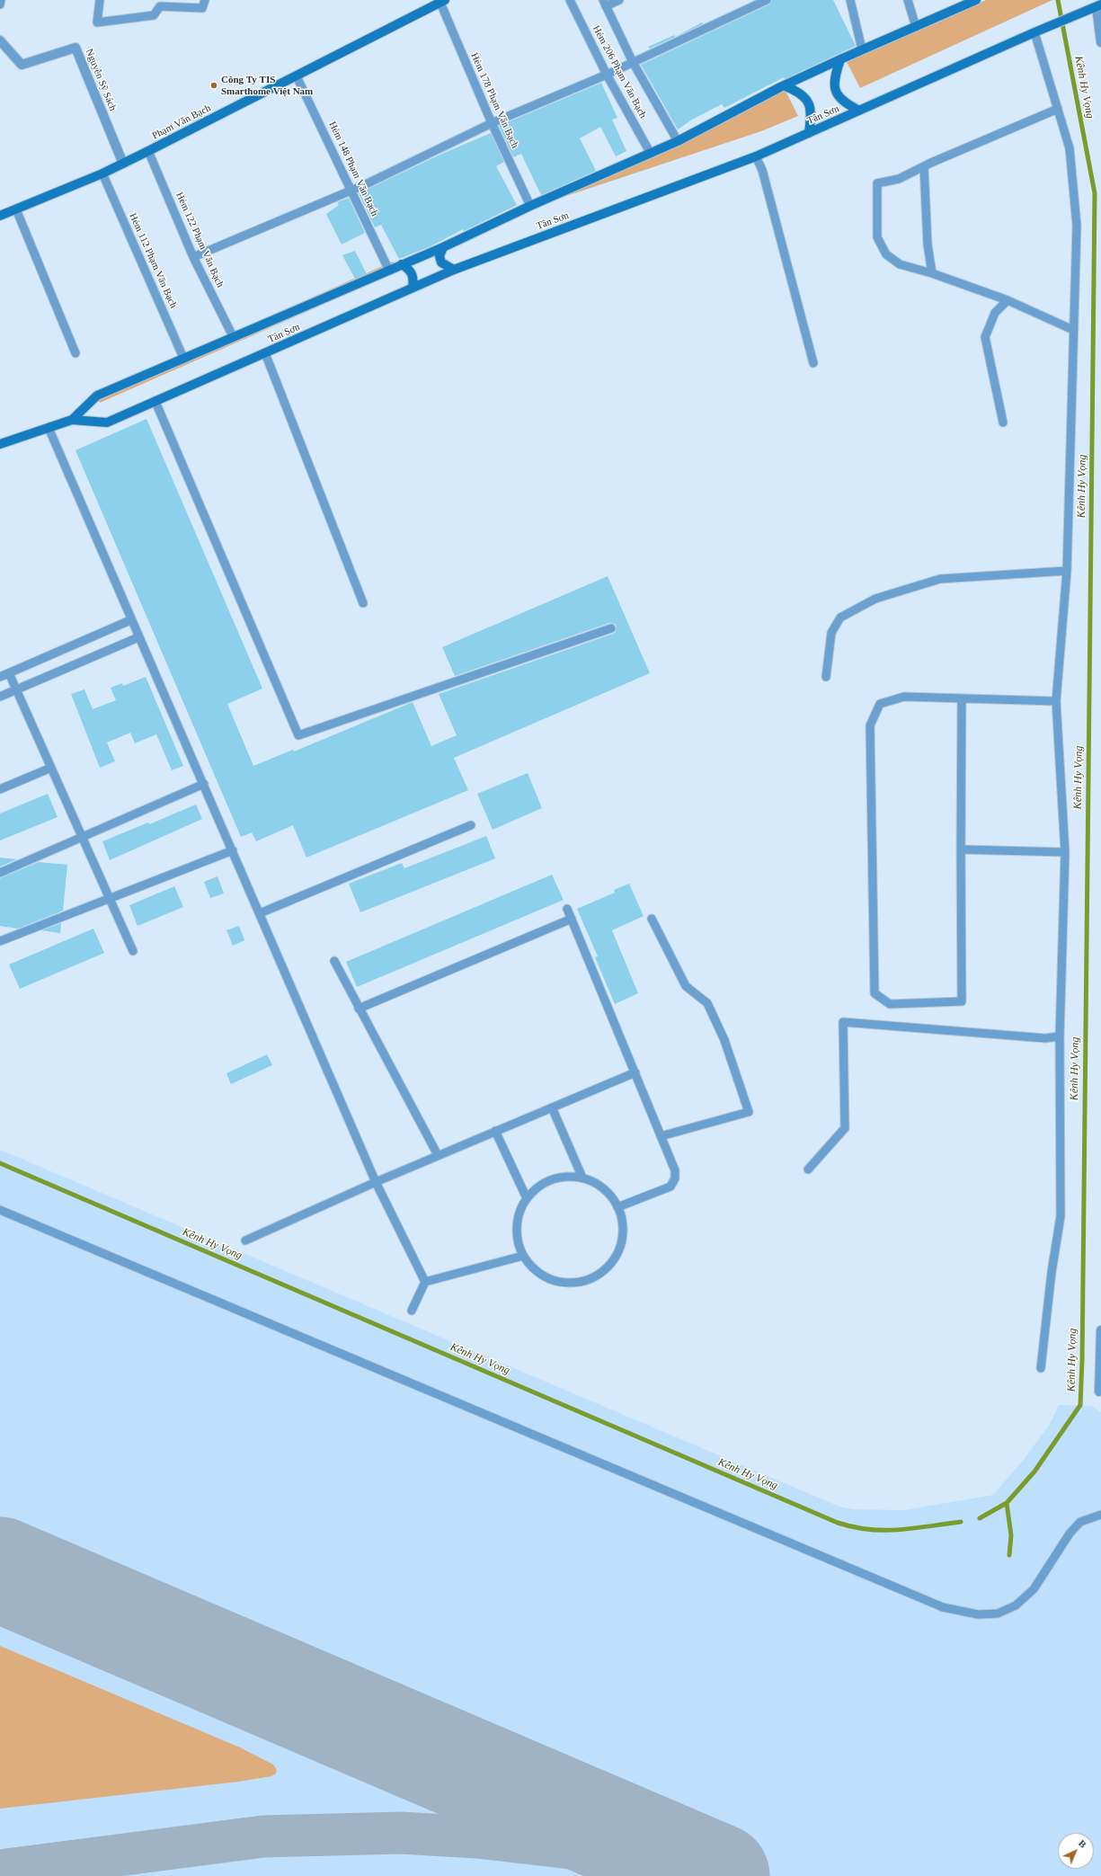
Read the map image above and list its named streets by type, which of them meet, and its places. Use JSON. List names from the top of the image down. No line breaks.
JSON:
{"streets":{"street":["Nguyễn Sỹ Sách","Tân Sơn","Phạm Văn Bạch"],"lane":["Hẻm 206 Phạm Văn Bạch","Hẻm 178 Phạm Văn Bạch","Hẻm 148 Phạm Văn Bạch","Hẻm 122 Phạm Văn Bạch","Hẻm 112 Phạm Văn Bạch"]},"crossings":[["Hẻm 206 Phạm Văn Bạch","Tân Sơn"],["Nguyễn Sỹ Sách","Phạm Văn Bạch"],["Hẻm 178 Phạm Văn Bạch","Tân Sơn"],["Hẻm 178 Phạm Văn Bạch","Phạm Văn Bạch"],["Tân Sơn","Hẻm 148 Phạm Văn Bạch"],["Tân Sơn","Hẻm 122 Phạm Văn Bạch"],["Tân Sơn","Hẻm 112 Phạm Văn Bạch"],["Phạm Văn Bạch","Hẻm 148 Phạm Văn Bạch"],["Phạm Văn Bạch","Hẻm 122 Phạm Văn Bạch"],["Phạm Văn Bạch","Hẻm 112 Phạm Văn Bạch"]],"water":["Kênh Hy Vọng"],"places":["Công Ty TIS Smarthome Việt Nam"],"north":"top right"}
